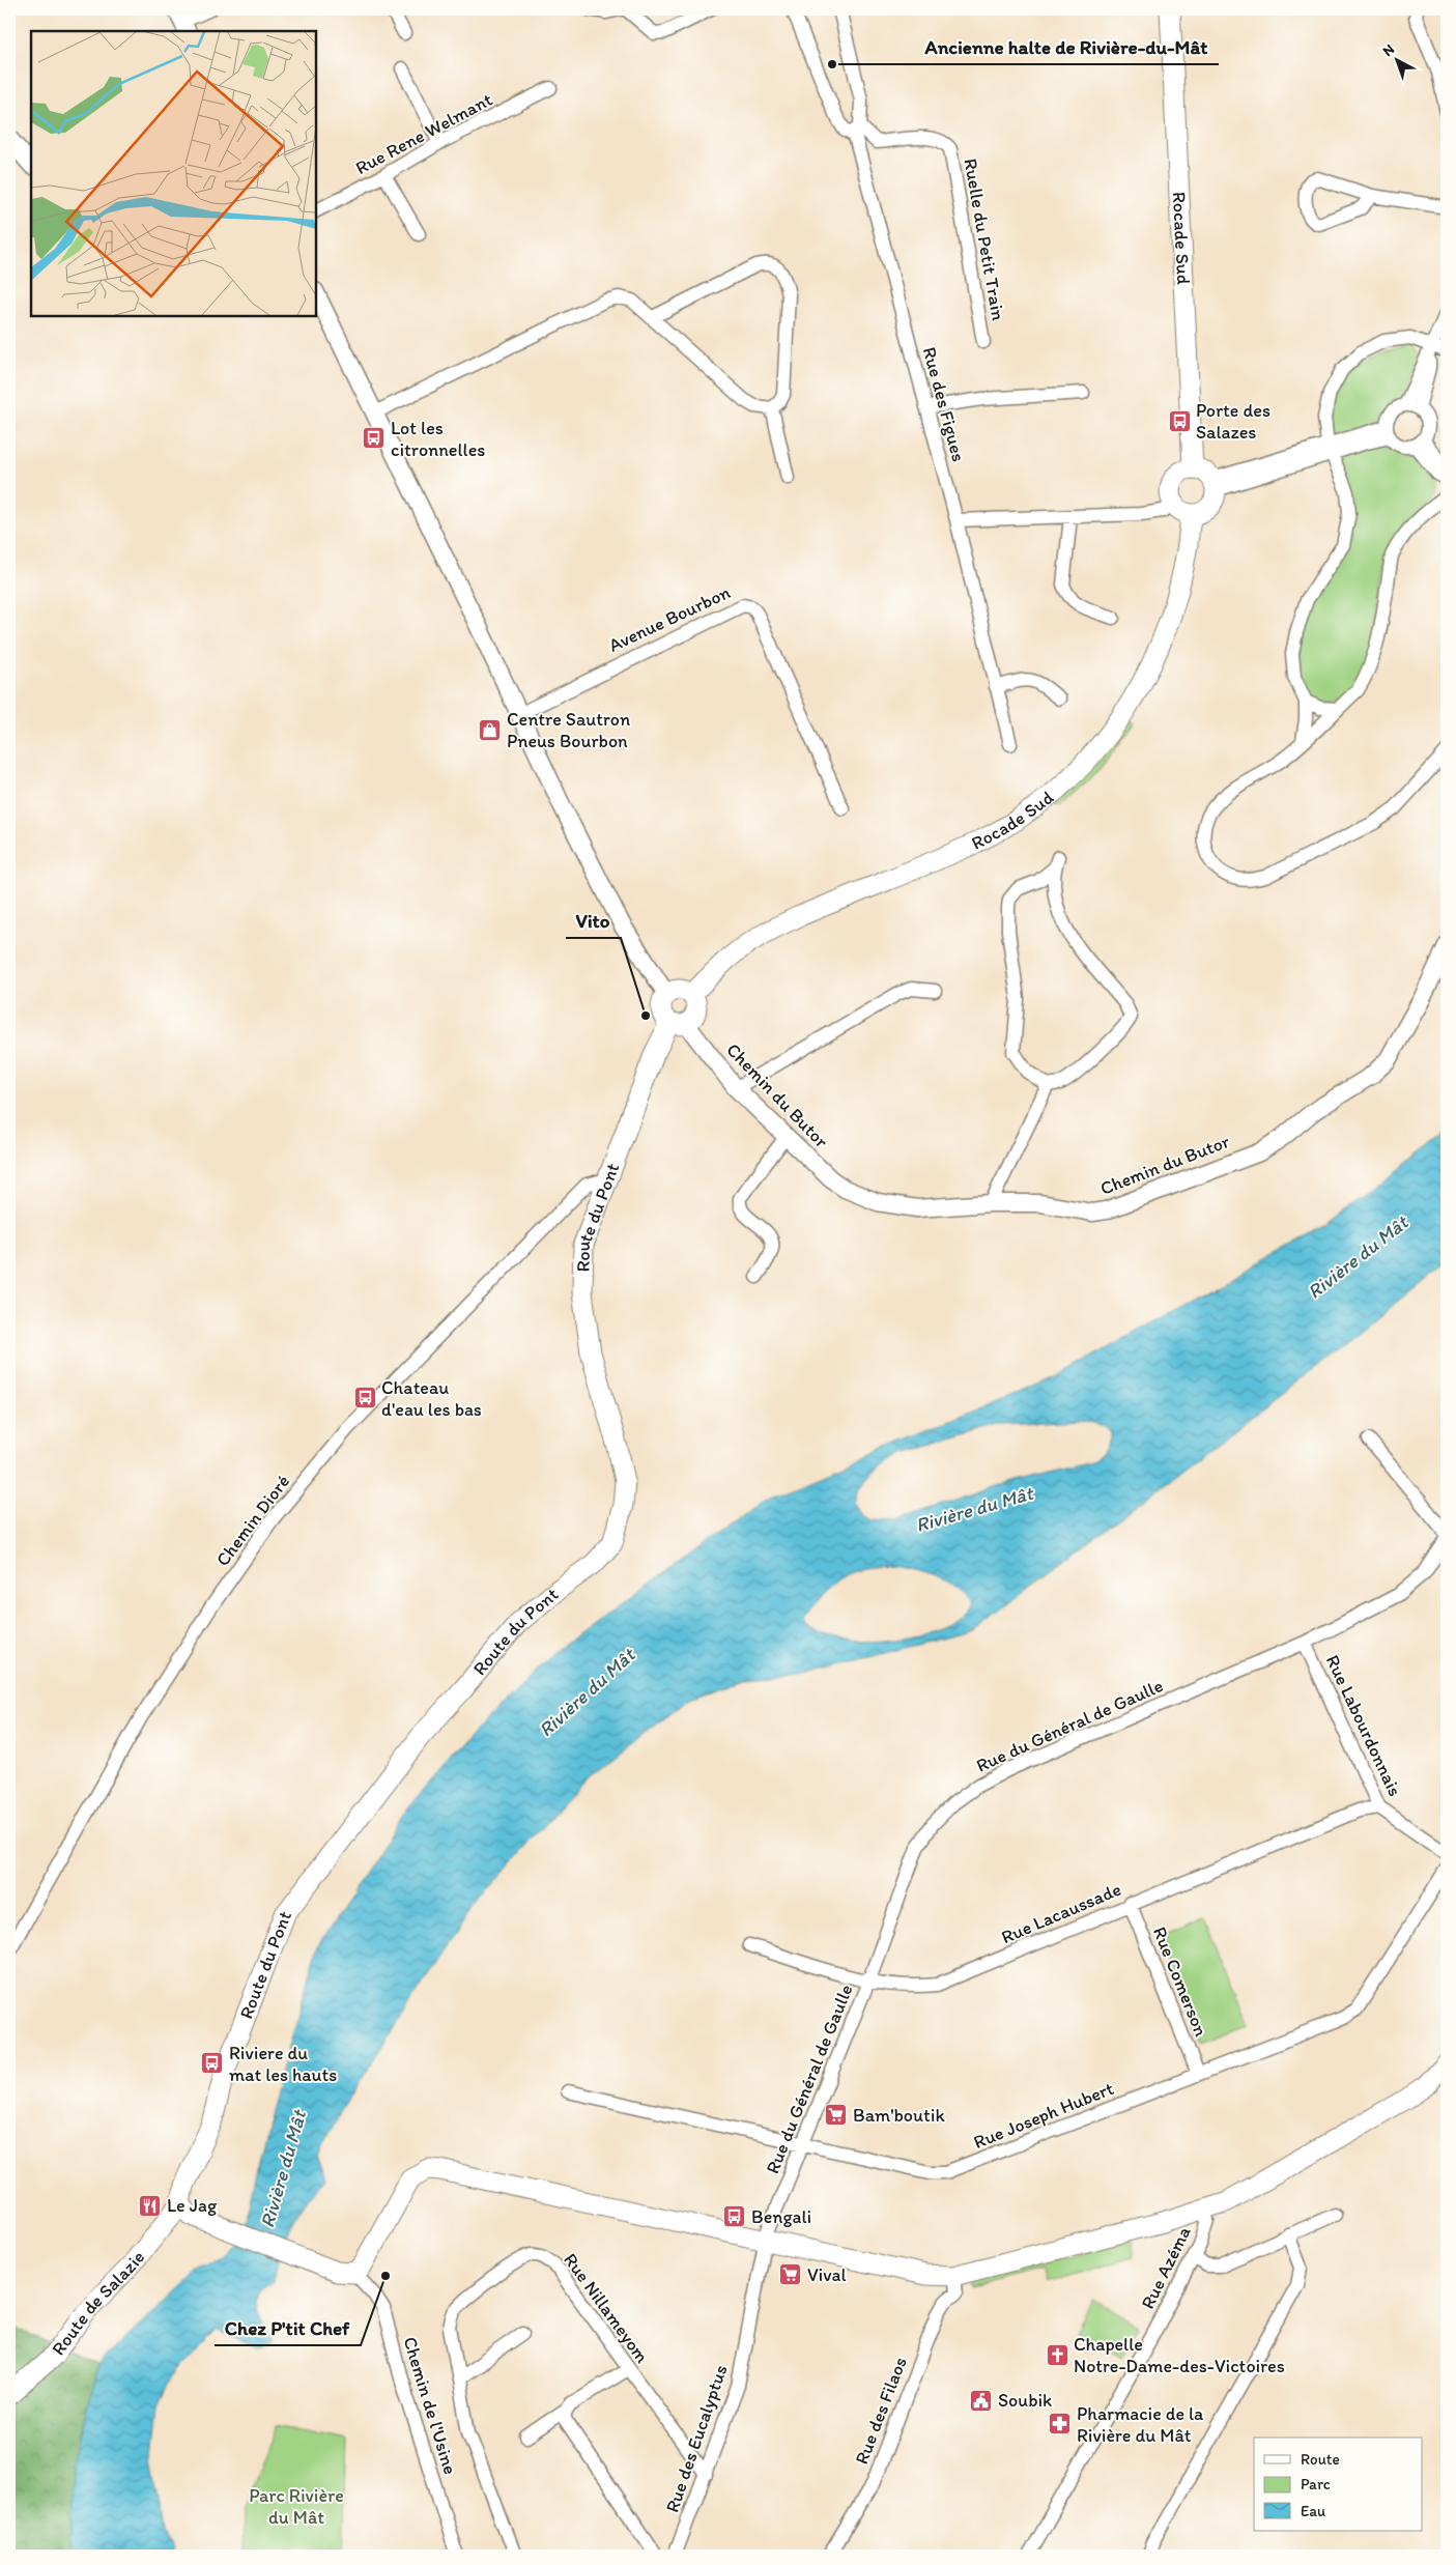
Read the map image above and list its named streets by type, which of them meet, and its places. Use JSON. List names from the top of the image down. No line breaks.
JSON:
{"streets":{"main road":["Rocade Sud","Route du Pont","Route de Salazie"],"street":["Rue Rene Welmant","Ruelle du Petit Train","Rue des Figues","Avenue Bourbon","Chemin du Butor","Chemin Dioré","Rue du Général de Gaulle","Rue Labourdonnais","Rue Lacaussade","Rue Comerson","Rue Joseph Hubert","Rue Azéma","Rue Nillameyom","Chemin de l'Usine","Rue des Filaos","Rue des Eucalyptus"]},"crossings":[["Rocade Sud","Chemin du Butor"],["Rocade Sud","Route du Pont"],["Ruelle du Petit Train","Rue des Figues"],["Chemin du Butor","Route du Pont"],["Route du Pont","Chemin Dioré"],["Route du Pont","Route de Salazie"],["Rue du Général de Gaulle","Rue Labourdonnais"],["Rue du Général de Gaulle","Rue Lacaussade"],["Rue du Général de Gaulle","Rue Joseph Hubert"],["Rue du Général de Gaulle","Rue des Eucalyptus"],["Rue Labourdonnais","Rue Lacaussade"],["Rue Lacaussade","Rue Comerson"],["Rue Comerson","Rue Joseph Hubert"],["Rue Nillameyom","Rue des Eucalyptus"]],"water":["Rivière du Mât"],"parks":["Parc Rivière du Mât"],"places":{"other":["Ancienne halte de Rivière-du-Mât","Vito","Chez P'tit Chef"],"bus stop":["Porte des Salazes","Lot les citronnelles","Chateau d'eau les bas","Riviere du mat les hauts","Bengali"],"shop":["Centre Sautron Pneus Bourbon"],"supermarket":["Bam'boutik","Vival"],"restaurant":["Le Jag"],"church":["Chapelle Notre-Dame-des-Victoires"],"public building":["Soubik"],"pharmacy":["Pharmacie de la Rivière du Mât"]},"legend":["Route","Parc","Eau"],"north":"top left"}
